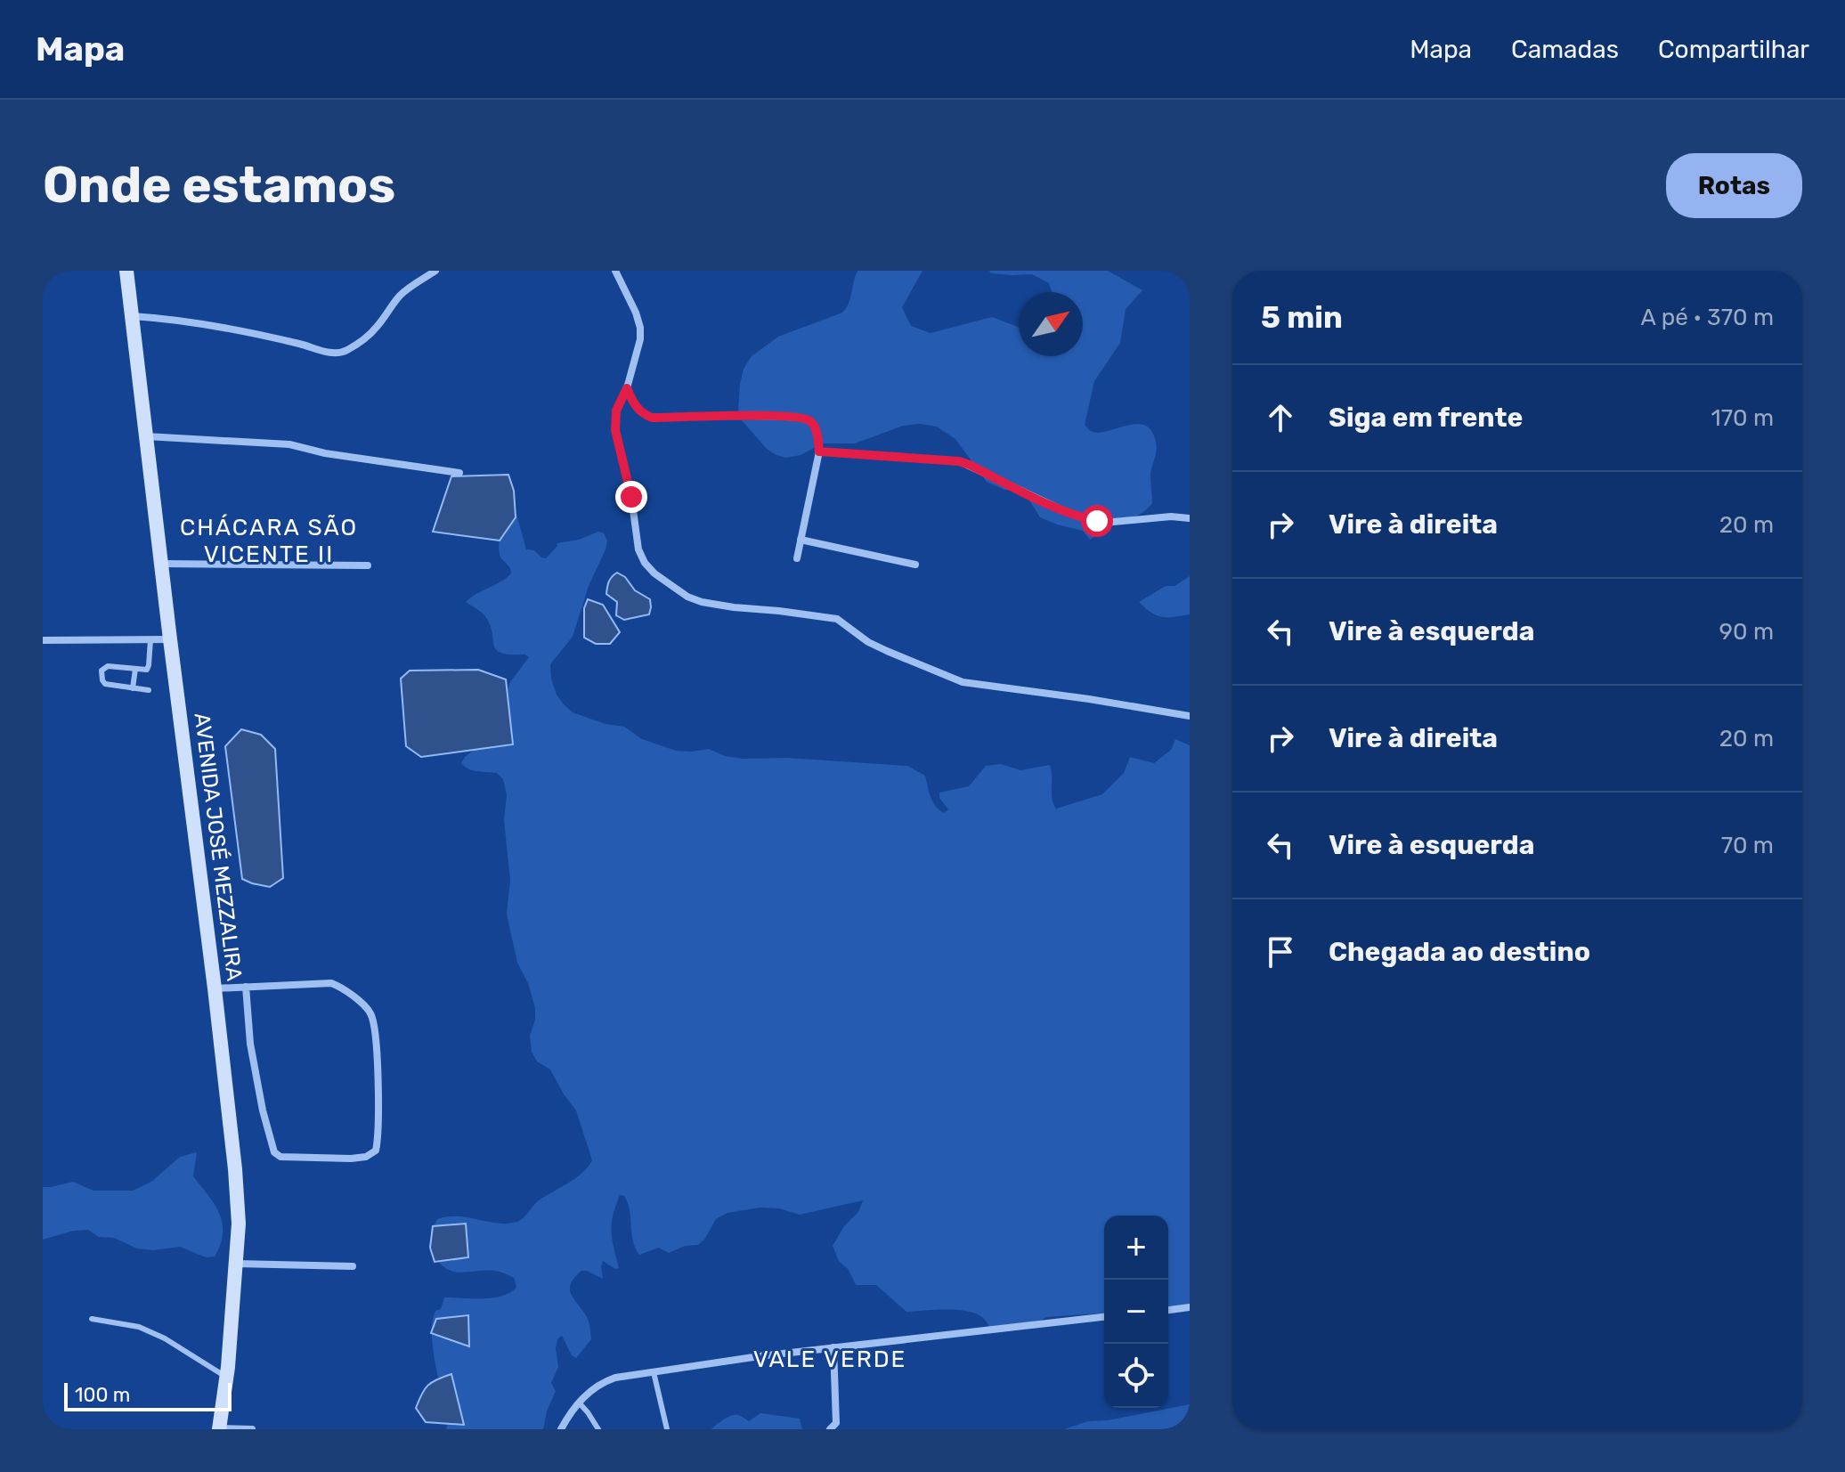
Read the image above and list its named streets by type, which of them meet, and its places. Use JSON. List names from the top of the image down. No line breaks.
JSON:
{"streets":{"main road":["AVENIDA JOSÉ MEZZALIRA"]},"districts":["CHÁCARA SÃO VICENTE II","VALE VERDE"],"scale_bar":"100 m","north":"top right","page":{"header":"Mapa","nav":["Mapa","Camadas","Compartilhar"],"buttons":"Rotas","title":"Onde estamos","heading":["5 min","A pé · 370 m"],"list":[["Siga em frente","170 m"],["Vire à direita","20 m"],["Vire à esquerda","90 m"],["Vire à direita","20 m"],["Vire à esquerda","70 m"],"Chegada ao destino"],"map_buttons":["+","−"],"scale":"100 m"}}
